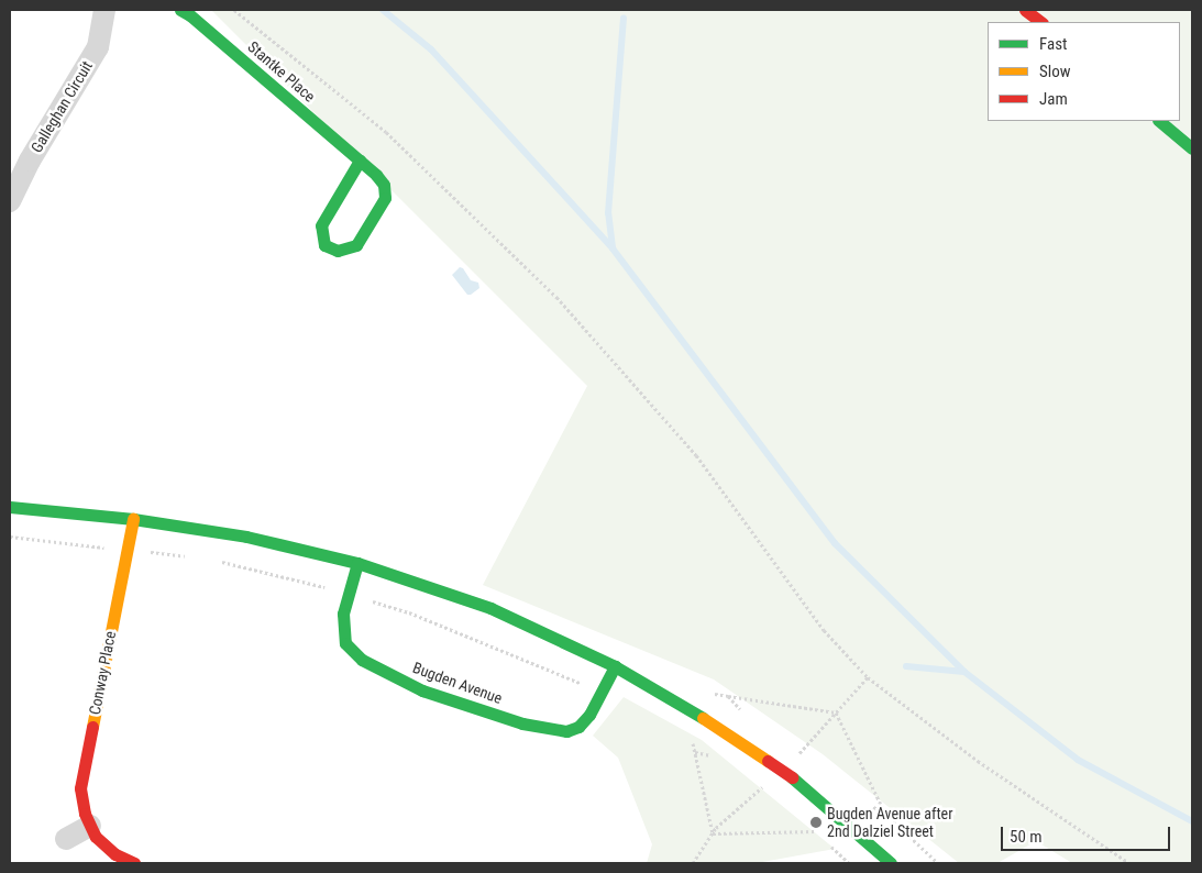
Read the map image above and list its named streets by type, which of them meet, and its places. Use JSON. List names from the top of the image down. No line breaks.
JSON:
{"streets":{"street":["Stantke Place","Galleghan Circuit","Conway Place","Bugden Avenue"]},"places":["Bugden Avenue after 2nd Dalziel Street"],"legend":["Fast","Slow","Jam"],"scale_bar":"50 m"}
